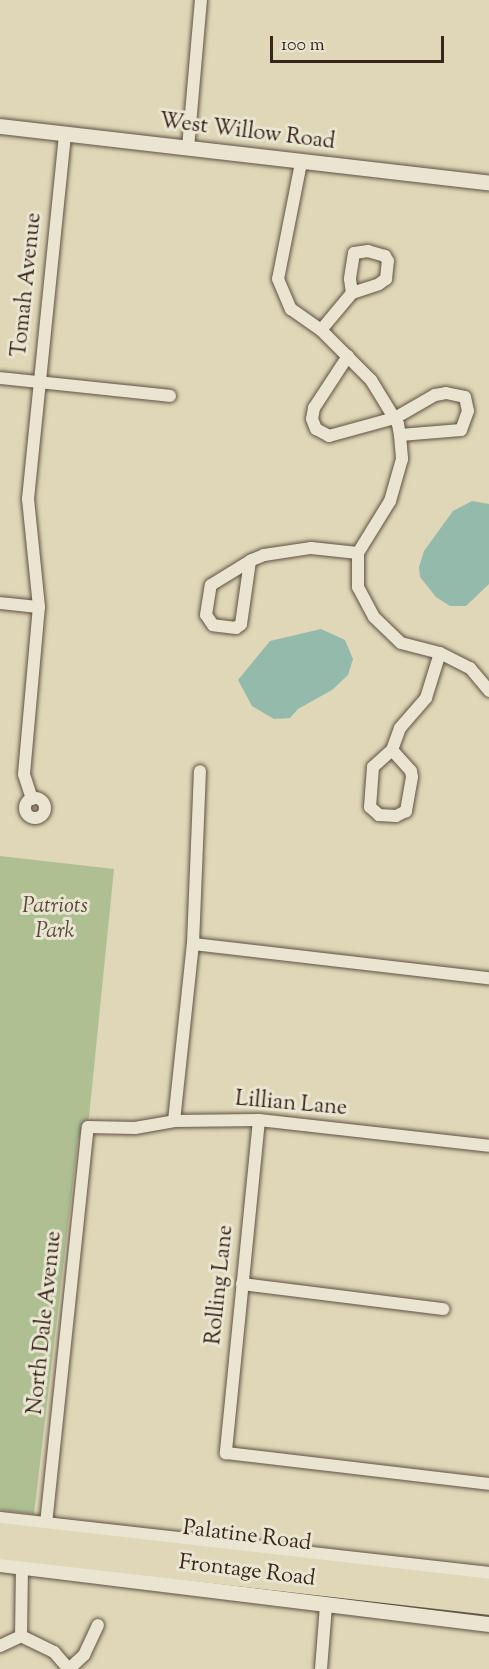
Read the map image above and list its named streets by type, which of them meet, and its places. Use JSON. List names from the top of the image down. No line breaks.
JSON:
{"streets":{"highway":["Palatine Road"],"street":["West Willow Road","Tomah Avenue","Lillian Lane","Rolling Lane","North Dale Avenue","Frontage Road"]},"crossings":[["West Willow Road","Tomah Avenue"],["Lillian Lane","Rolling Lane"],["Lillian Lane","North Dale Avenue"],["North Dale Avenue","Frontage Road"]],"parks":["Patriots Park"],"scale_bar":"100 m"}
